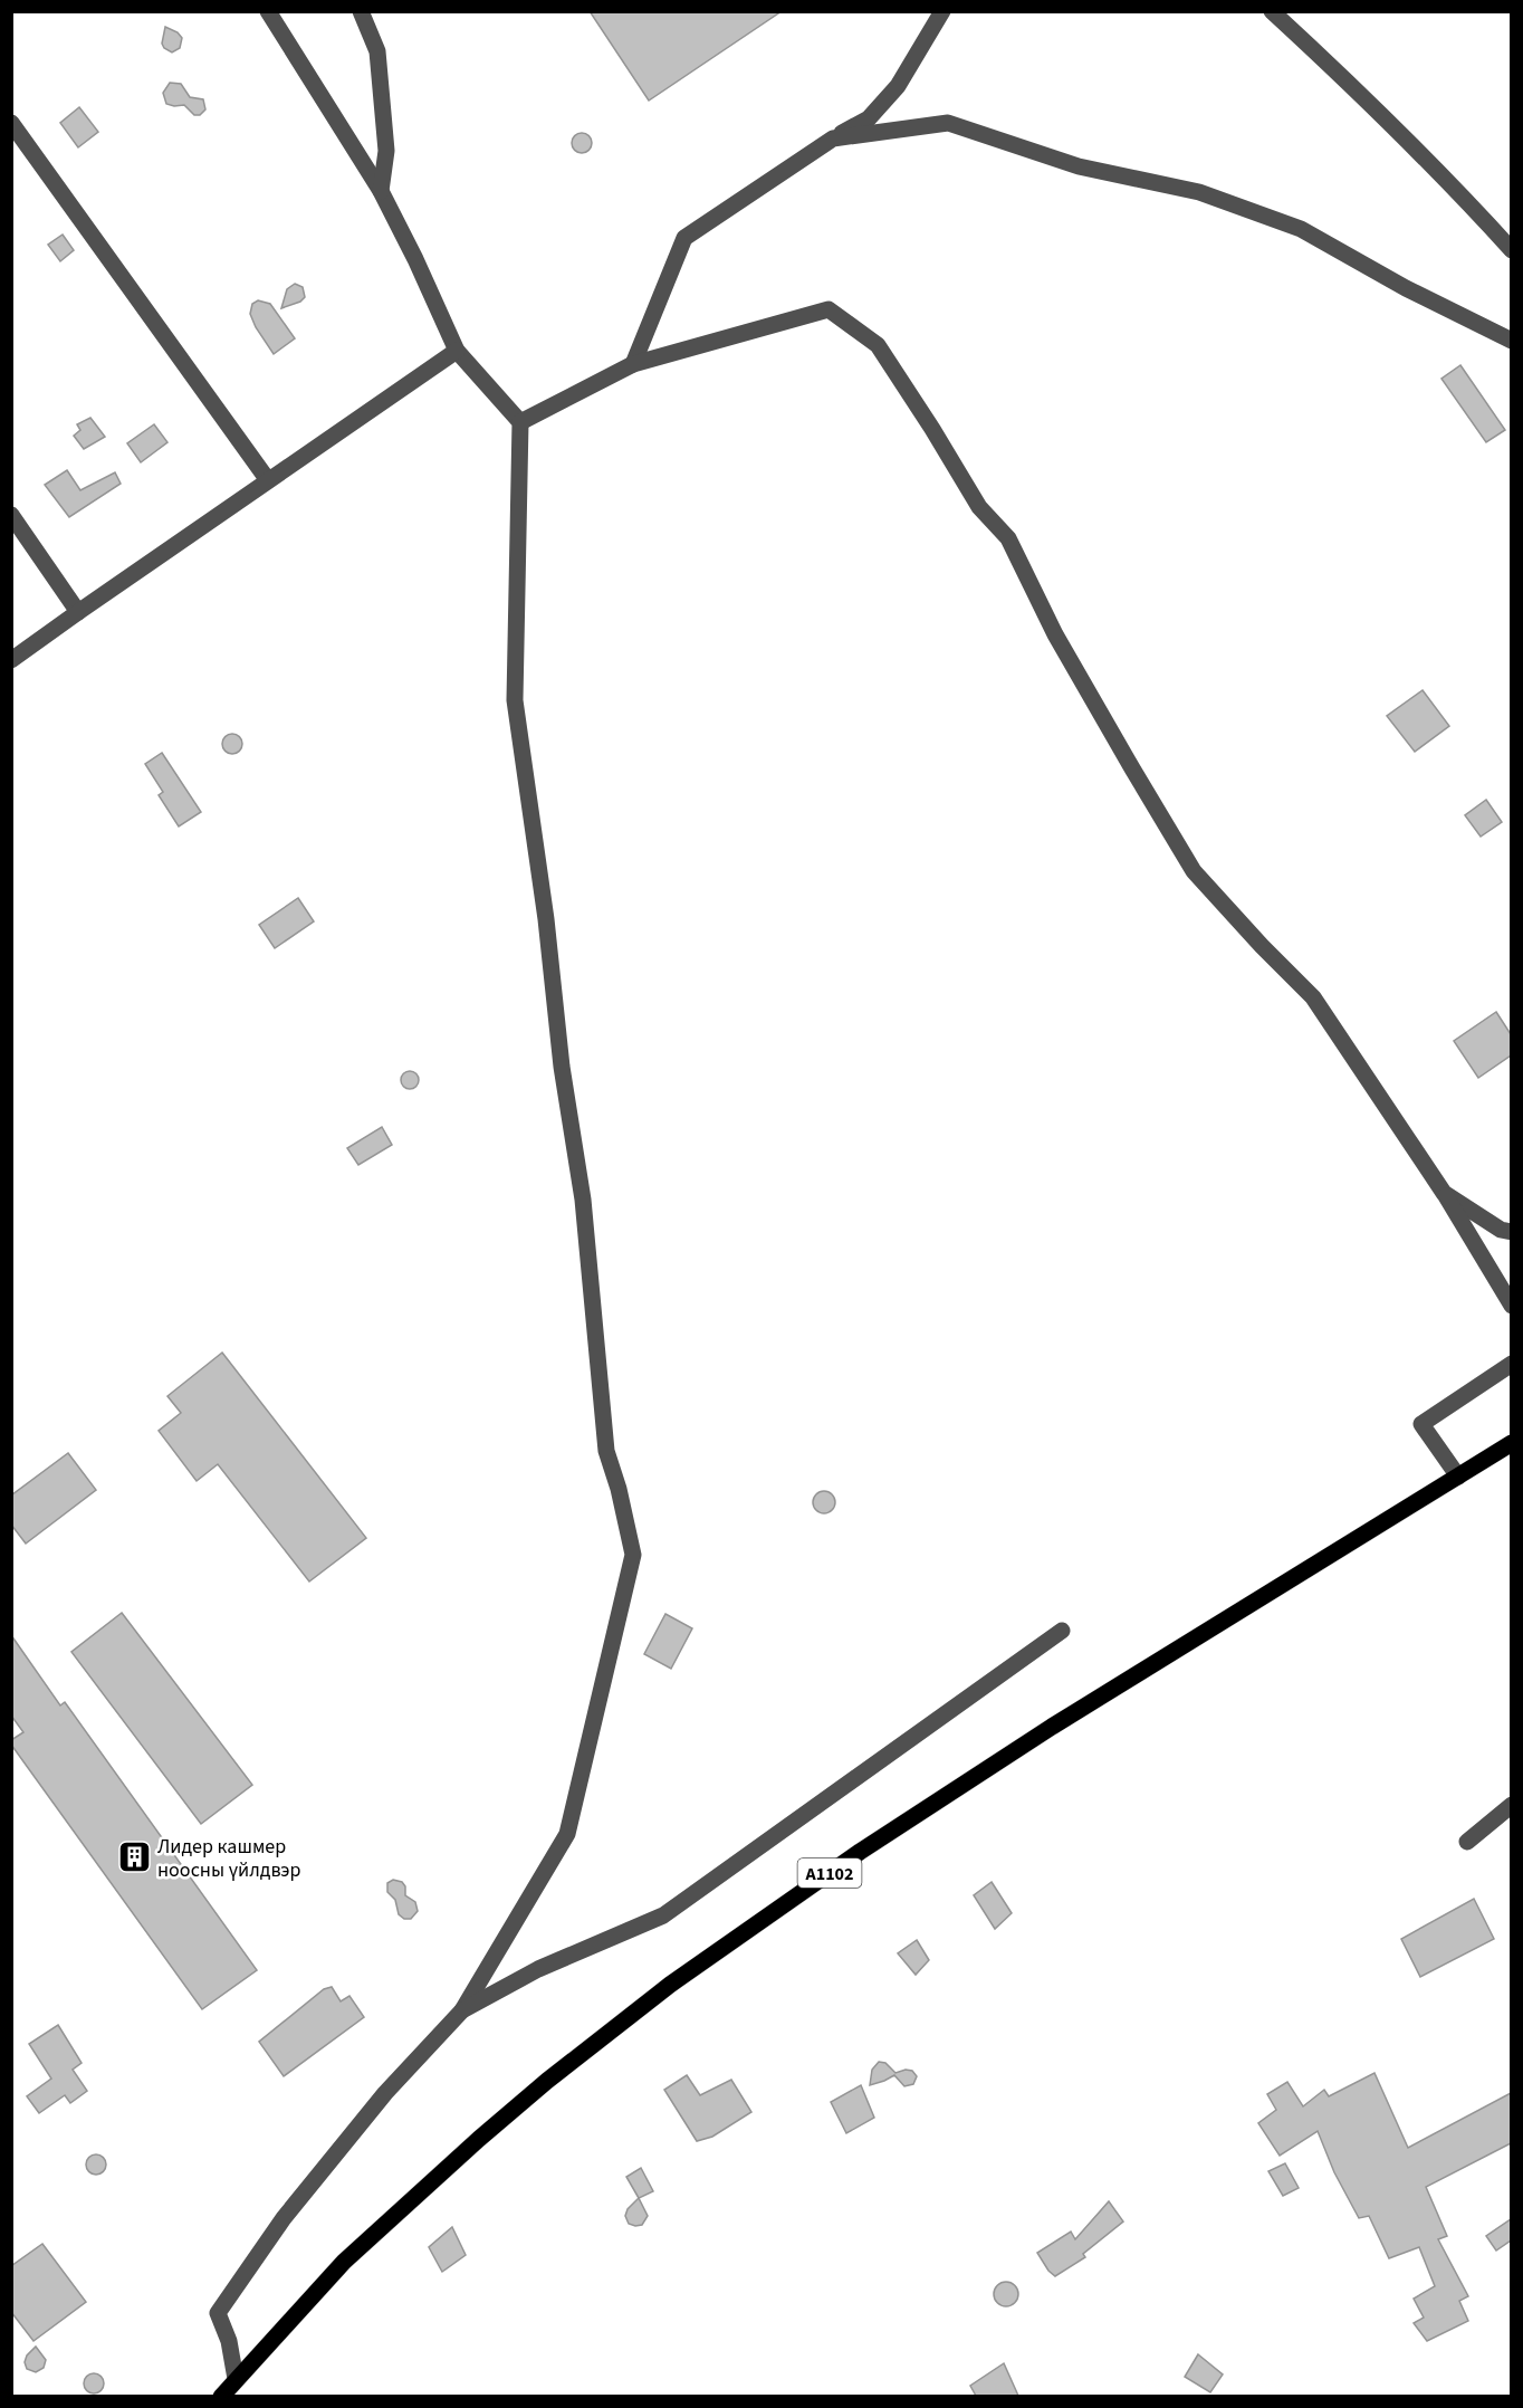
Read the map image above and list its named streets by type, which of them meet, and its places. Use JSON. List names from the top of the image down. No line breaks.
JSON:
{"streets":{"main road":["A1102"]},"places":{"building":["Лидер кашмер ноосны үйлдвэр"]}}
